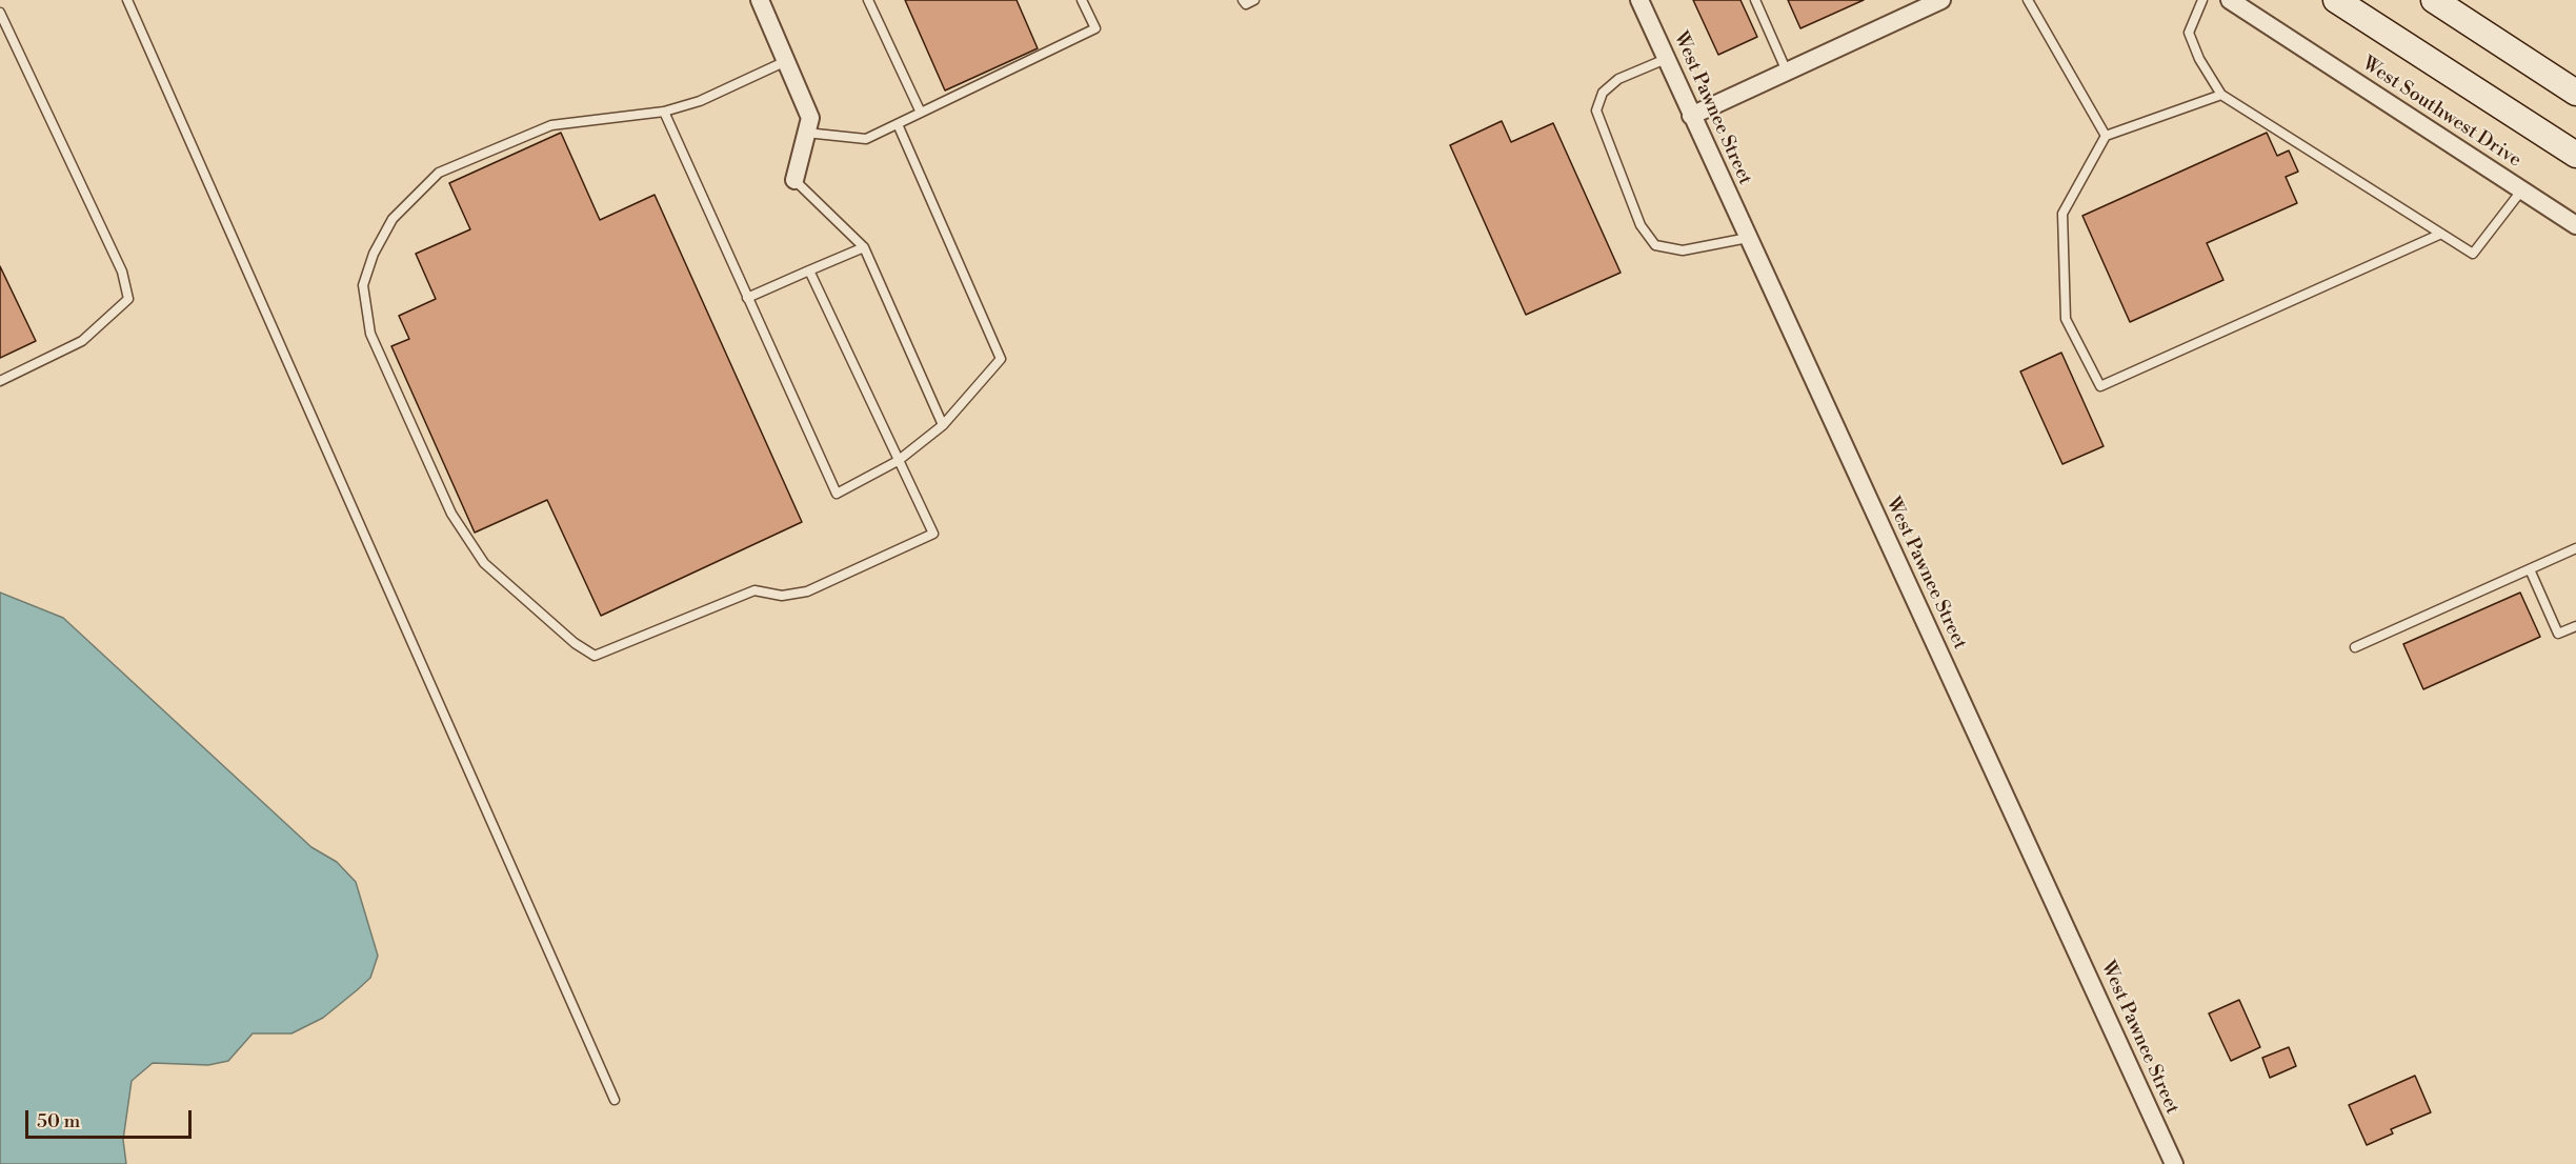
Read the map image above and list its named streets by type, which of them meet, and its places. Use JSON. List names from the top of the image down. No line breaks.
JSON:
{"streets":{"street":["West Pawnee Street","West Southwest Drive"]},"scale_bar":"50 m"}
